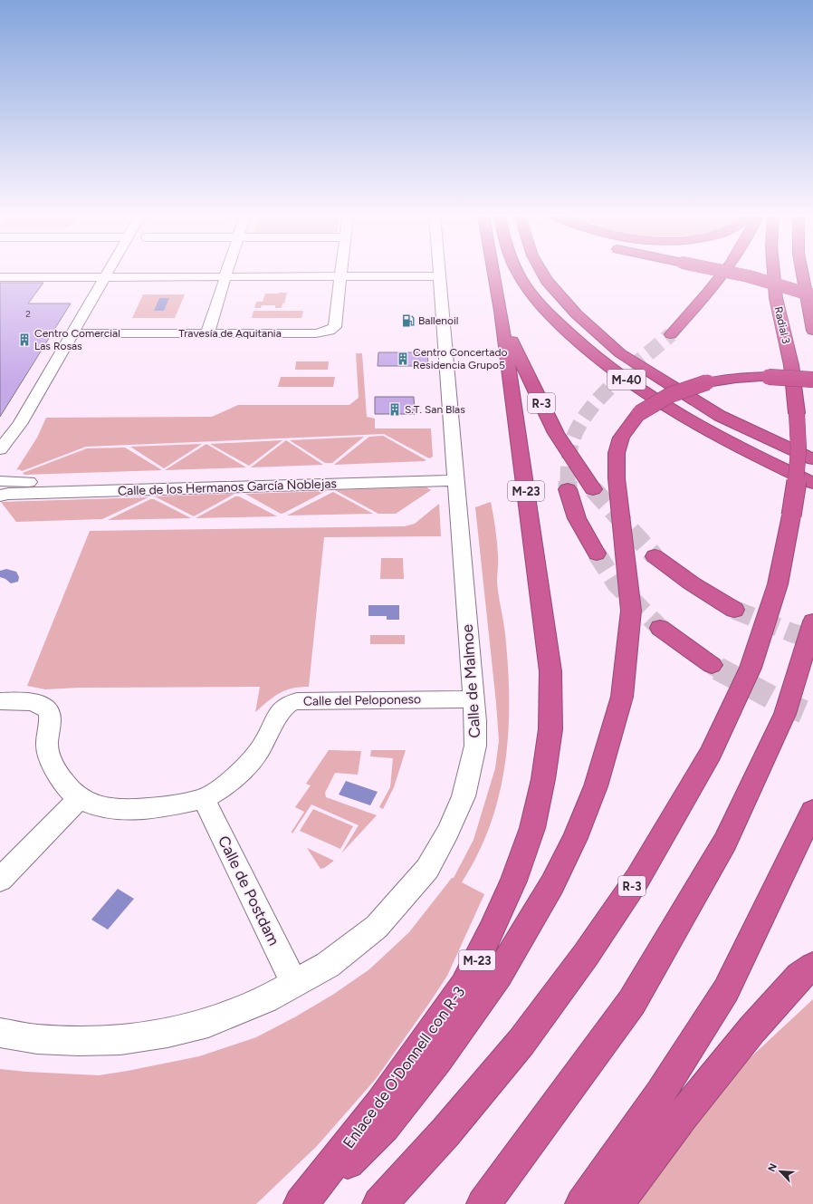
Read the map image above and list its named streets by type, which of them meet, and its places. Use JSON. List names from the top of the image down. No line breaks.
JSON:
{"streets":{"highway":["Radial 3","M-40","R-3","M-23","Enlace de O'Donnell con R-3"],"street":["Travesía de Aquitania","Calle de los Hermanos García Noblejas","Calle de Malmoe","Calle del Peloponeso","Calle de Postdam"]},"crossings":[["R-3","M-23"],["R-3","Enlace de O'Donnell con R-3"],["Calle de los Hermanos García Noblejas","Calle de Malmoe"],["M-23","Enlace de O'Donnell con R-3"],["Calle de Malmoe","Calle del Peloponeso"],["Calle de Malmoe","Calle de Postdam"],["Calle del Peloponeso","Calle de Postdam"]],"places":{"fuel station":["Ballenoil"],"building":["Centro Comercial Las Rosas","Centro Concertado Residencia Grupo5","S.T. San Blas"]},"house_numbers":["2"],"north":"top left"}
